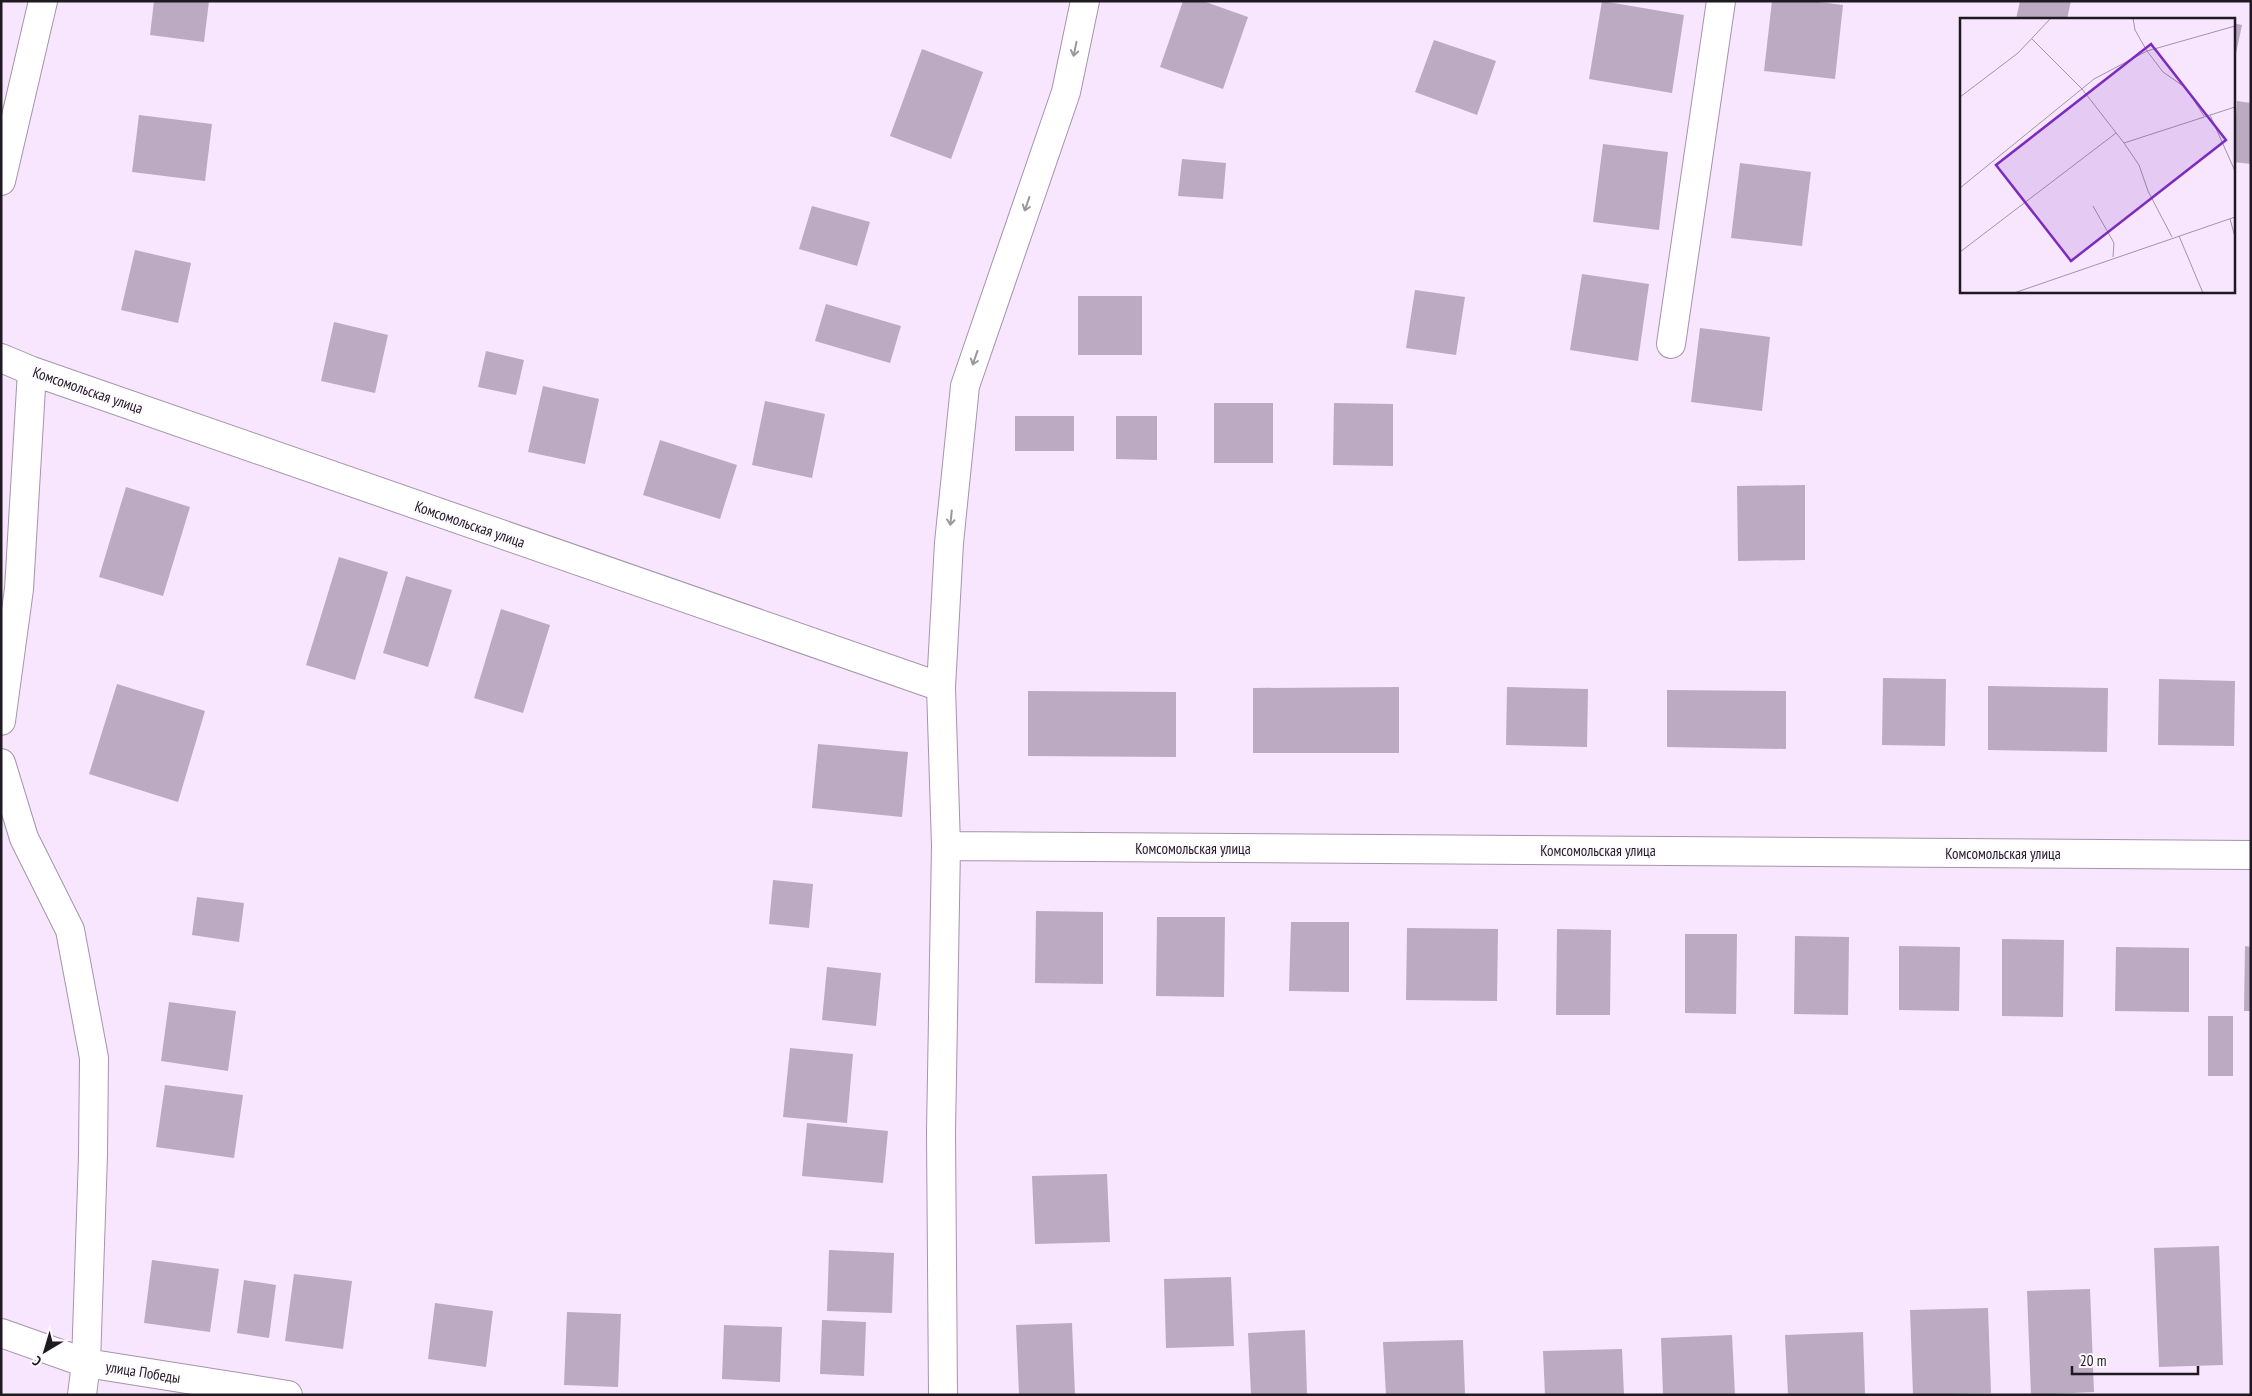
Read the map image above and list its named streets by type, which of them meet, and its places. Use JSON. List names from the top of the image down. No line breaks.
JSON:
{"streets":{"street":["Комсомольская улица","улица Победы"]},"scale_bar":"20 m","north":"bottom left"}
